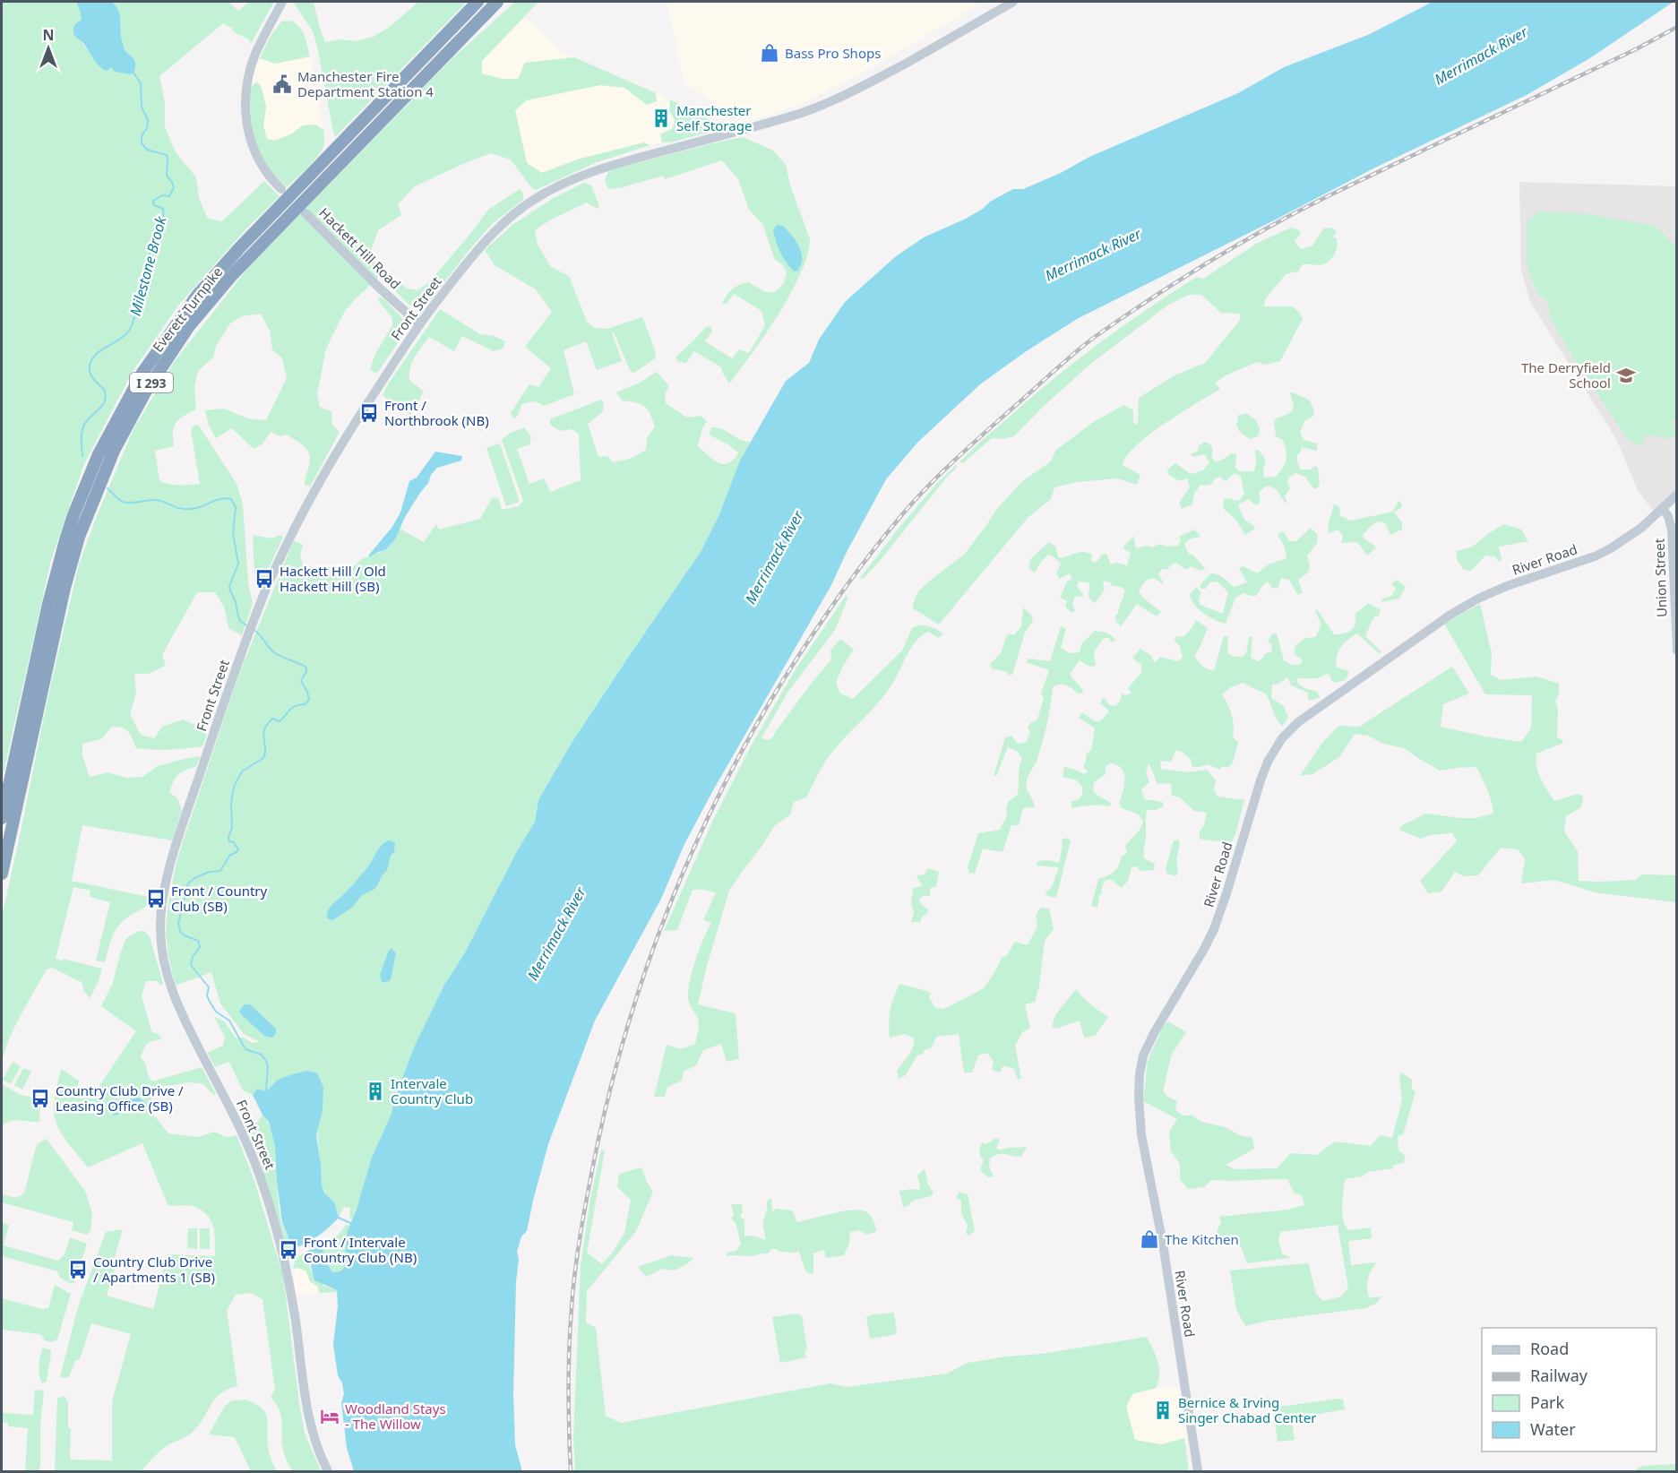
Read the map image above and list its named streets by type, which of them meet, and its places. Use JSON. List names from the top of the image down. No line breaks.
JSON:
{"streets":{"highway":["Everett Turnpike","I 293"],"main road":["Hackett Hill Road","Front Street","River Road","Union Street"]},"crossings":[["Hackett Hill Road","Front Street"],["River Road","Union Street"]],"water":["Merrimack River","Milestone Brook"],"places":{"shop":["Bass Pro Shops","The Kitchen"],"public building":["Manchester Fire Department Station 4"],"building":["Manchester Self Storage","Intervale Country Club","Bernice & Irving Singer Chabad Center"],"school or university":["The Derryfield School"],"bus stop":["Front / Northbrook (NB)","Hackett Hill / Old Hackett Hill (SB)","Front / Country Club (SB)","Country Club Drive / Leasing Office (SB)","Front / Intervale Country Club (NB)","Country Club Drive / Apartments 1 (SB)"],"hotel":["Woodland Stays - The Willow"]},"legend":["Road","Railway","Park","Water"],"north":"top"}
